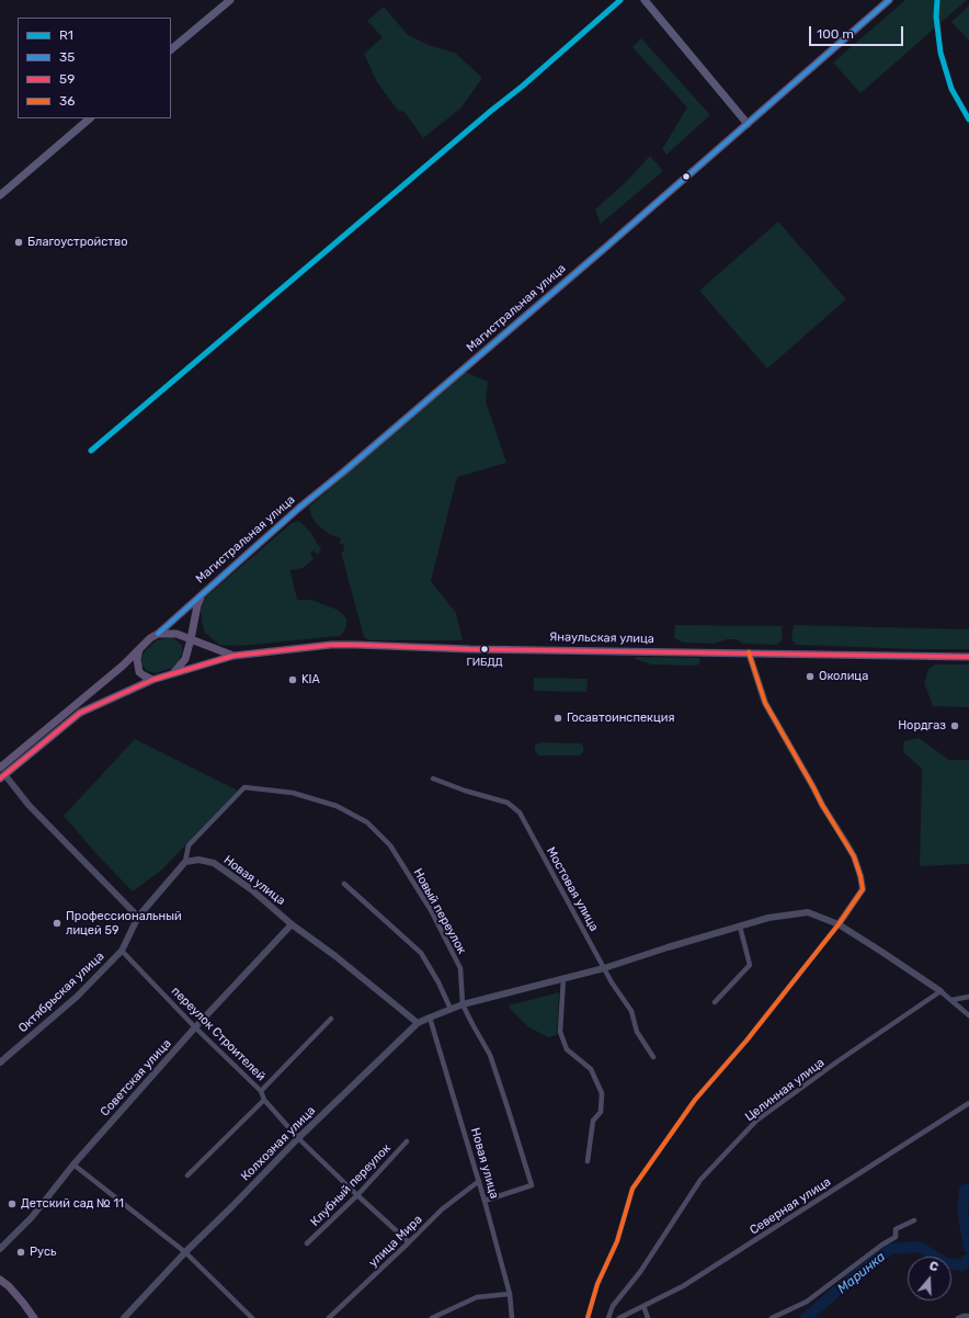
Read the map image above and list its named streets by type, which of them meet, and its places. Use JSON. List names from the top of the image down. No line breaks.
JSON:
{"streets":{"main road":["Магистральная улица","Янаульская улица"],"street":["Новая улица","Мостовая улица","Новый переулок","Октябрьская улица","переулок Строителей","Советская улица","Целинная улица","Колхозная улица","Клубный переулок","Северная улица","улица Мира"]},"crossings":[["Новая улица","Новый переулок"],["Новая улица","Октябрьская улица"],["Новая улица","Советская улица"],["Новая улица","Колхозная улица"],["Новая улица","улица Мира"],["Мостовая улица","Колхозная улица"],["Новый переулок","Октябрьская улица"],["Новый переулок","Колхозная улица"],["Октябрьская улица","переулок Строителей"],["переулок Строителей","Советская улица"],["переулок Строителей","Колхозная улица"],["переулок Строителей","Клубный переулок"],["переулок Строителей","улица Мира"],["Целинная улица","Колхозная улица"]],"water":["Маринка"],"places":["Благоустройство","ГИБДД","Околица","KIA","Госавтоинспекция","Нордгаз","Профессиональный лицей 59","Детский сад № 11","Русь"],"lines":["transit line R1","transit line 35","transit line 59","transit line 36"],"legend":["R1","35","59","36"],"scale_bar":"100 m","north":"top"}
